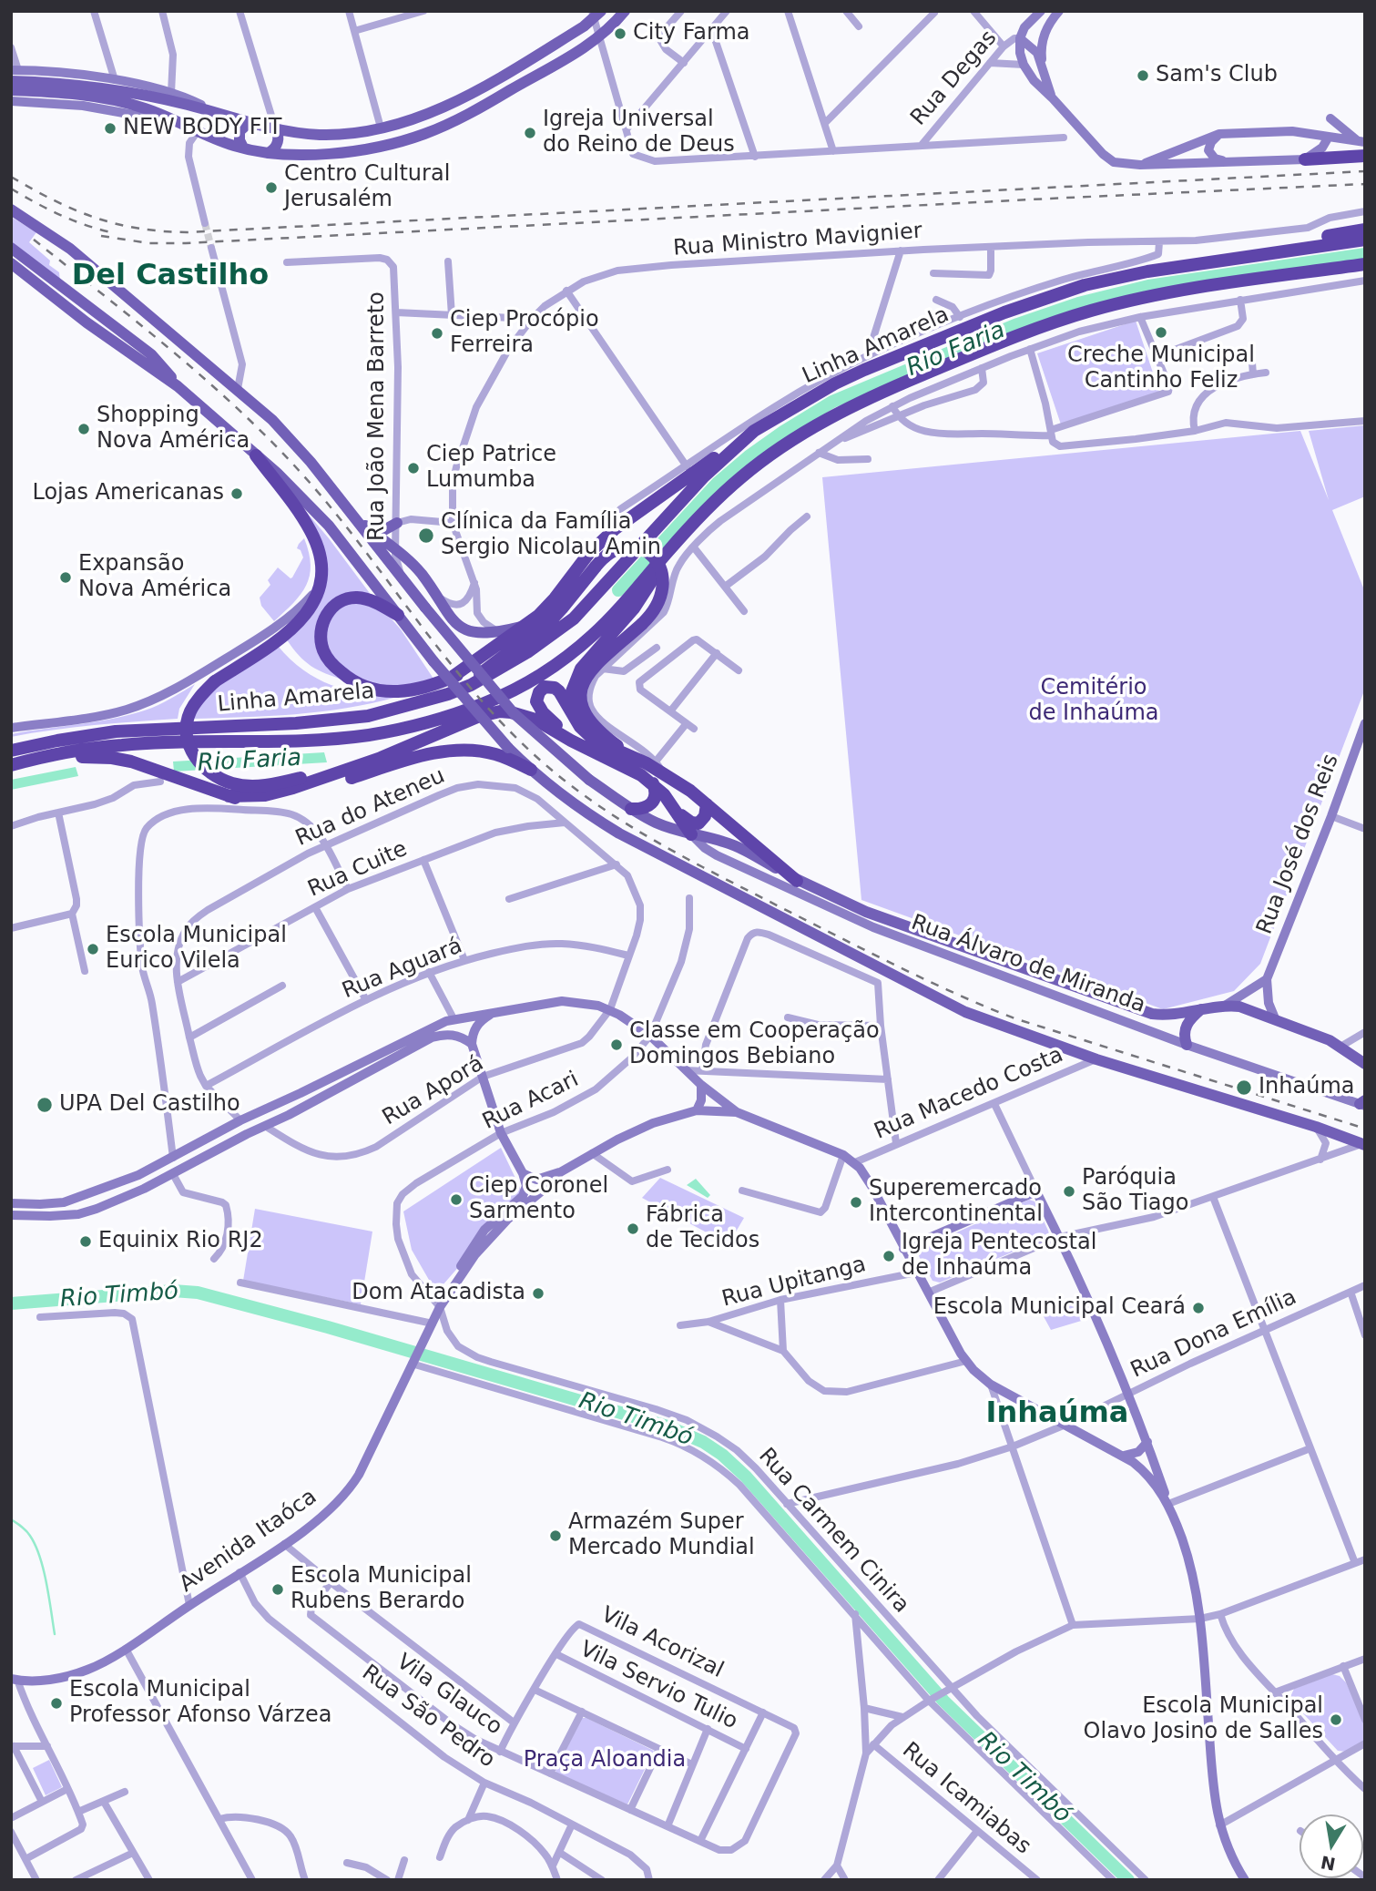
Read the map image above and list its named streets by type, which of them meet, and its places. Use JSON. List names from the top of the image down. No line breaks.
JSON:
{"streets":{"highway":["Linha Amarela"],"main road":["Rua Degas","Rua José dos Reis","Rua Álvaro de Miranda","Avenida Itaóca"],"street":["Rua Ministro Mavignier","Rua João Mena Barreto","Rua do Ateneu","Rua Cuite","Rua Aguará","Rua Aporá","Rua Macedo Costa","Rua Acari","Rua Upitanga","Rua Dona Emília","Rua Carmem Cinira","Vila Acorizal","Vila Servio Tulio","Vila Glauco","Rua São Pedro","Rua Icamiabas"]},"crossings":[["Rua do Ateneu","Rua Cuite"],["Rua do Ateneu","Rua Aguará"],["Rua do Ateneu","Rua Aporá"],["Rua Acari","Rua Carmem Cinira"],["Rua Acari","Avenida Itaóca"],["Rua Dona Emília","Rua Carmem Cinira"],["Rua Carmem Cinira","Avenida Itaóca"],["Avenida Itaóca","Rua São Pedro"],["Vila Acorizal","Vila Servio Tulio"],["Vila Acorizal","Vila Glauco"]],"districts":["Del Castilho","Inhaúma"],"water":["Rio Faria","Rio Timbó"],"parks":["Cemitério de Inhaúma","Praça Aloandia"],"places":["City Farma","Sam's Club","NEW BODY FIT","Igreja Universal do Reino de Deus","Centro Cultural Jerusalém","Creche Municipal Cantinho Feliz","Ciep Procópio Ferreira","Shopping Nova América","Ciep Patrice Lumumba","Lojas Americanas","Clínica da Família Sergio Nicolau Amin","Expansão Nova América","Escola Municipal Eurico Vilela","Classe em Cooperação Domingos Bebiano","Inhaúma","UPA Del Castilho","Paróquia São Tiago","Ciep Coronel Sarmento","Superemercado Intercontinental","Fábrica de Tecidos","Equinix Rio RJ2","Igreja Pentecostal de Inhaúma","Dom Atacadista","Escola Municipal Ceará","Armazém Super Mercado Mundial","Escola Municipal Rubens Berardo","Escola Municipal Professor Afonso Várzea","Escola Municipal Olavo Josino de Salles"],"north":"bottom"}
